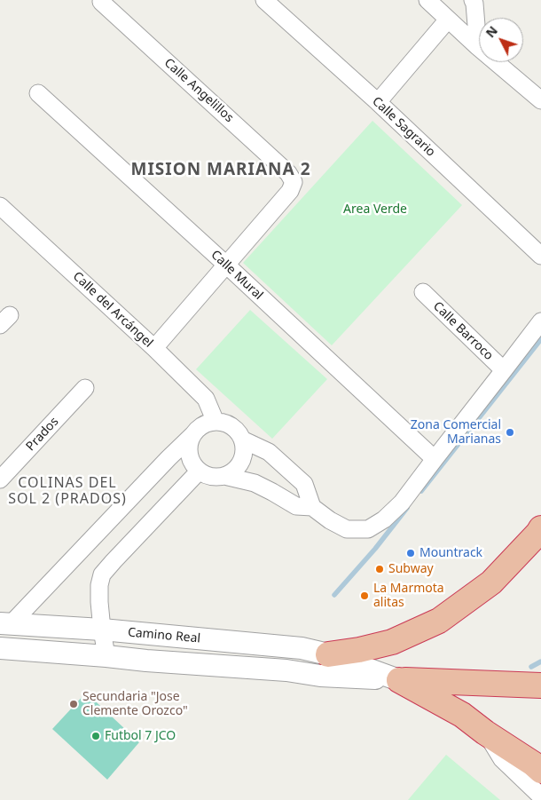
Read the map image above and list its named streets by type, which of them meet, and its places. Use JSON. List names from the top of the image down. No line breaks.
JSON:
{"streets":{"street":["Calle Angelillos","Calle Sagrario","Calle Mural","Calle del Arcángel","Calle Barroco","Prados","Camino Real"]},"crossings":[["Calle Angelillos","Calle Mural"]],"districts":["MISION MARIANA 2","COLINAS DEL SOL 2 (PRADOS)"],"parks":["Area Verde"],"places":["Zona Comercial Marianas","Mountrack","Subway","La Marmota alitas","Secundaria \"Jose Clemente Orozco\"","Futbol 7 JCO"],"north":"top left"}
